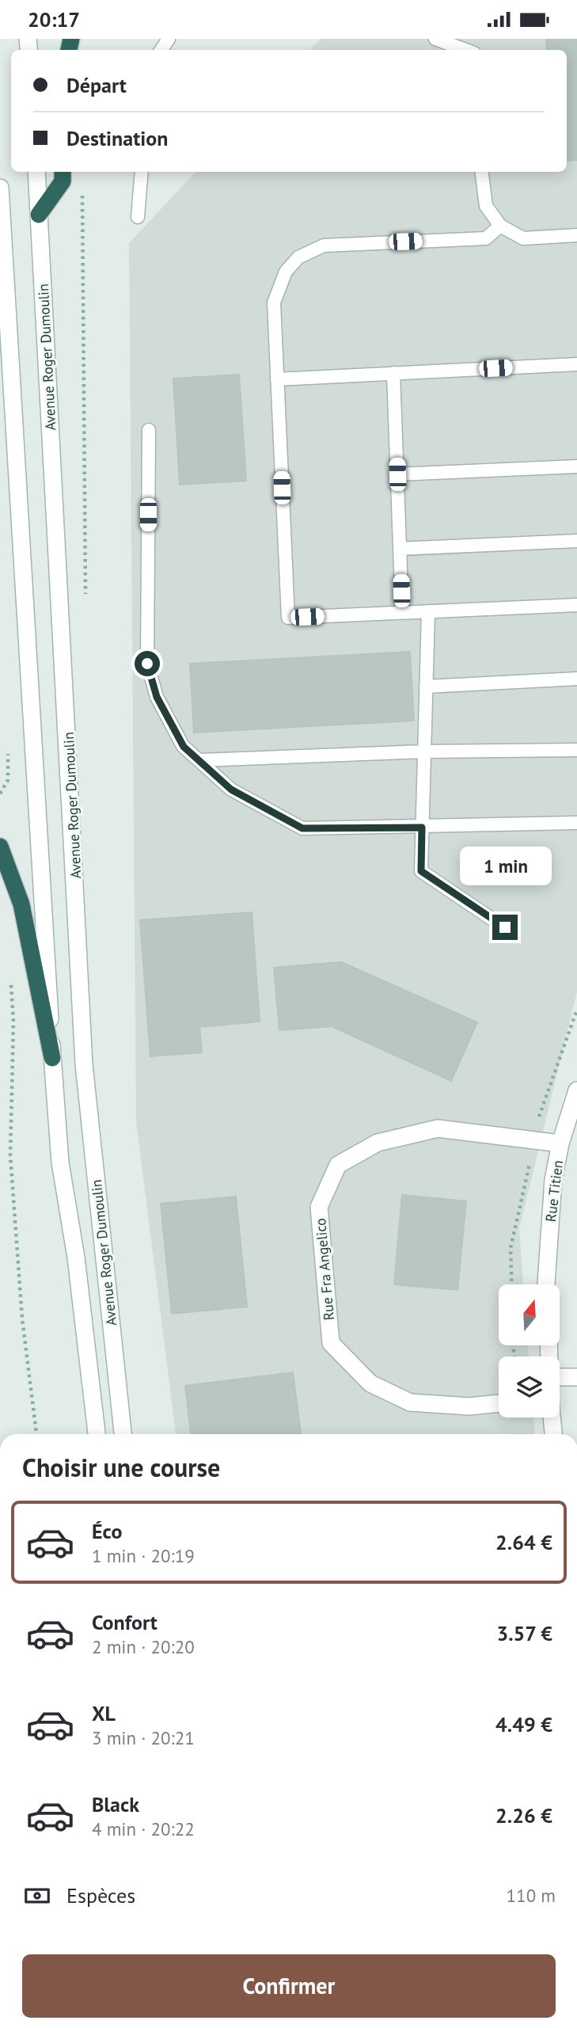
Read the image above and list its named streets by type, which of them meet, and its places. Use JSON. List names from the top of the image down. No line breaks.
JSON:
{"streets":{"main road":["Avenue Roger Dumoulin","Rue Titien","Rue Fra Angelico"]},"crossings":[["Rue Titien","Rue Fra Angelico"]],"north":"top","page":{"status":"20:17","banner":["Départ","Destination"],"bubble":"1 min","heading":"Choisir une course","list":[{"name":"Éco","note":"1 min · 20:19","value":"2.64 €"},{"name":"Confort","note":"2 min · 20:20","value":"3.57 €"},{"name":"XL","note":"3 min · 20:21","value":"4.49 €"},{"name":"Black","note":"4 min · 20:22","value":"2.26 €"}],"pay":["Espèces","110 m"],"buttons":"Confirmer"}}
